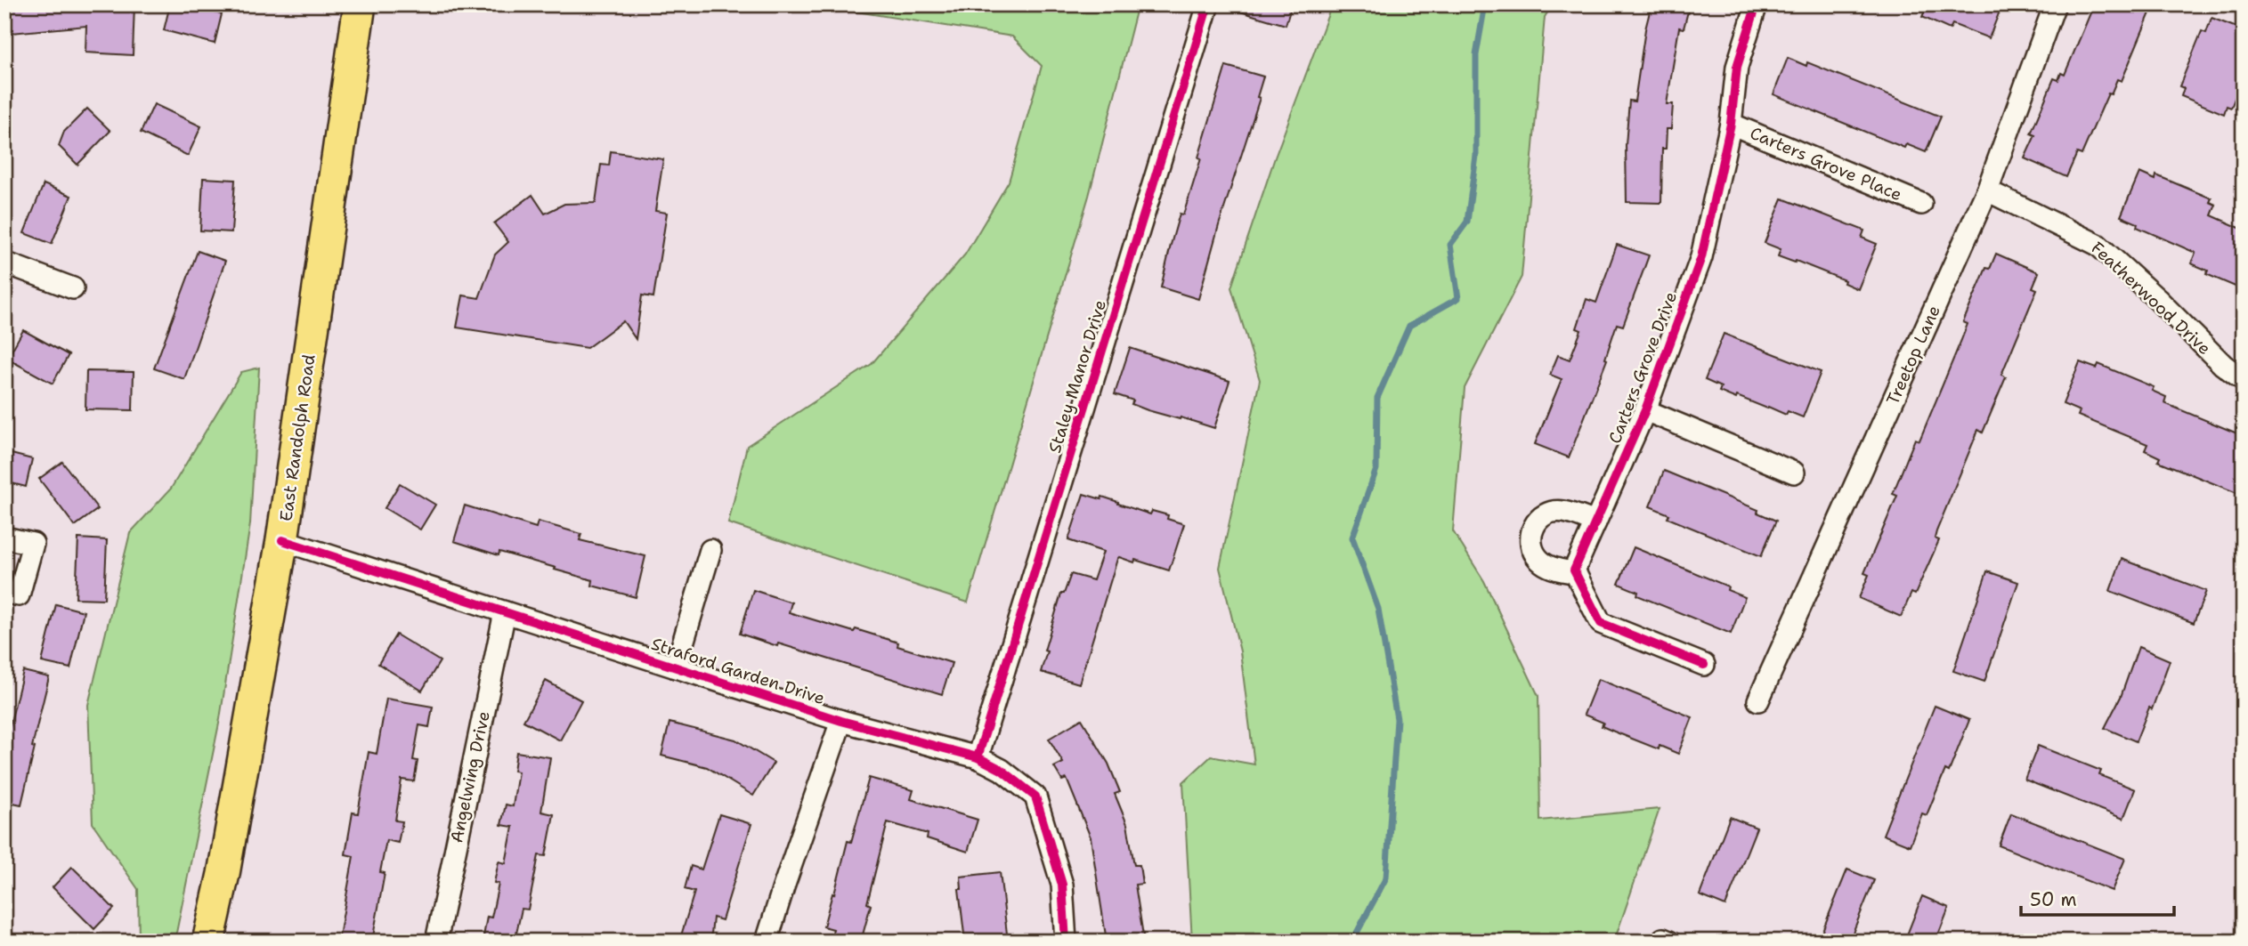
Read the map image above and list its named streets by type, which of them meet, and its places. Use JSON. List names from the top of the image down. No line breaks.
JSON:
{"streets":{"main road":["East Randolph Road"],"street":["Carters Grove Place","Featherwood Drive","Treetop Lane","Carters Grove Drive","Staley Manor Drive","Straford Garden Drive","Angelwing Drive"]},"crossings":[["Carters Grove Place","Carters Grove Drive"],["Featherwood Drive","Treetop Lane"],["Staley Manor Drive","Straford Garden Drive"],["East Randolph Road","Straford Garden Drive"],["Straford Garden Drive","Angelwing Drive"]],"scale_bar":"50 m"}
